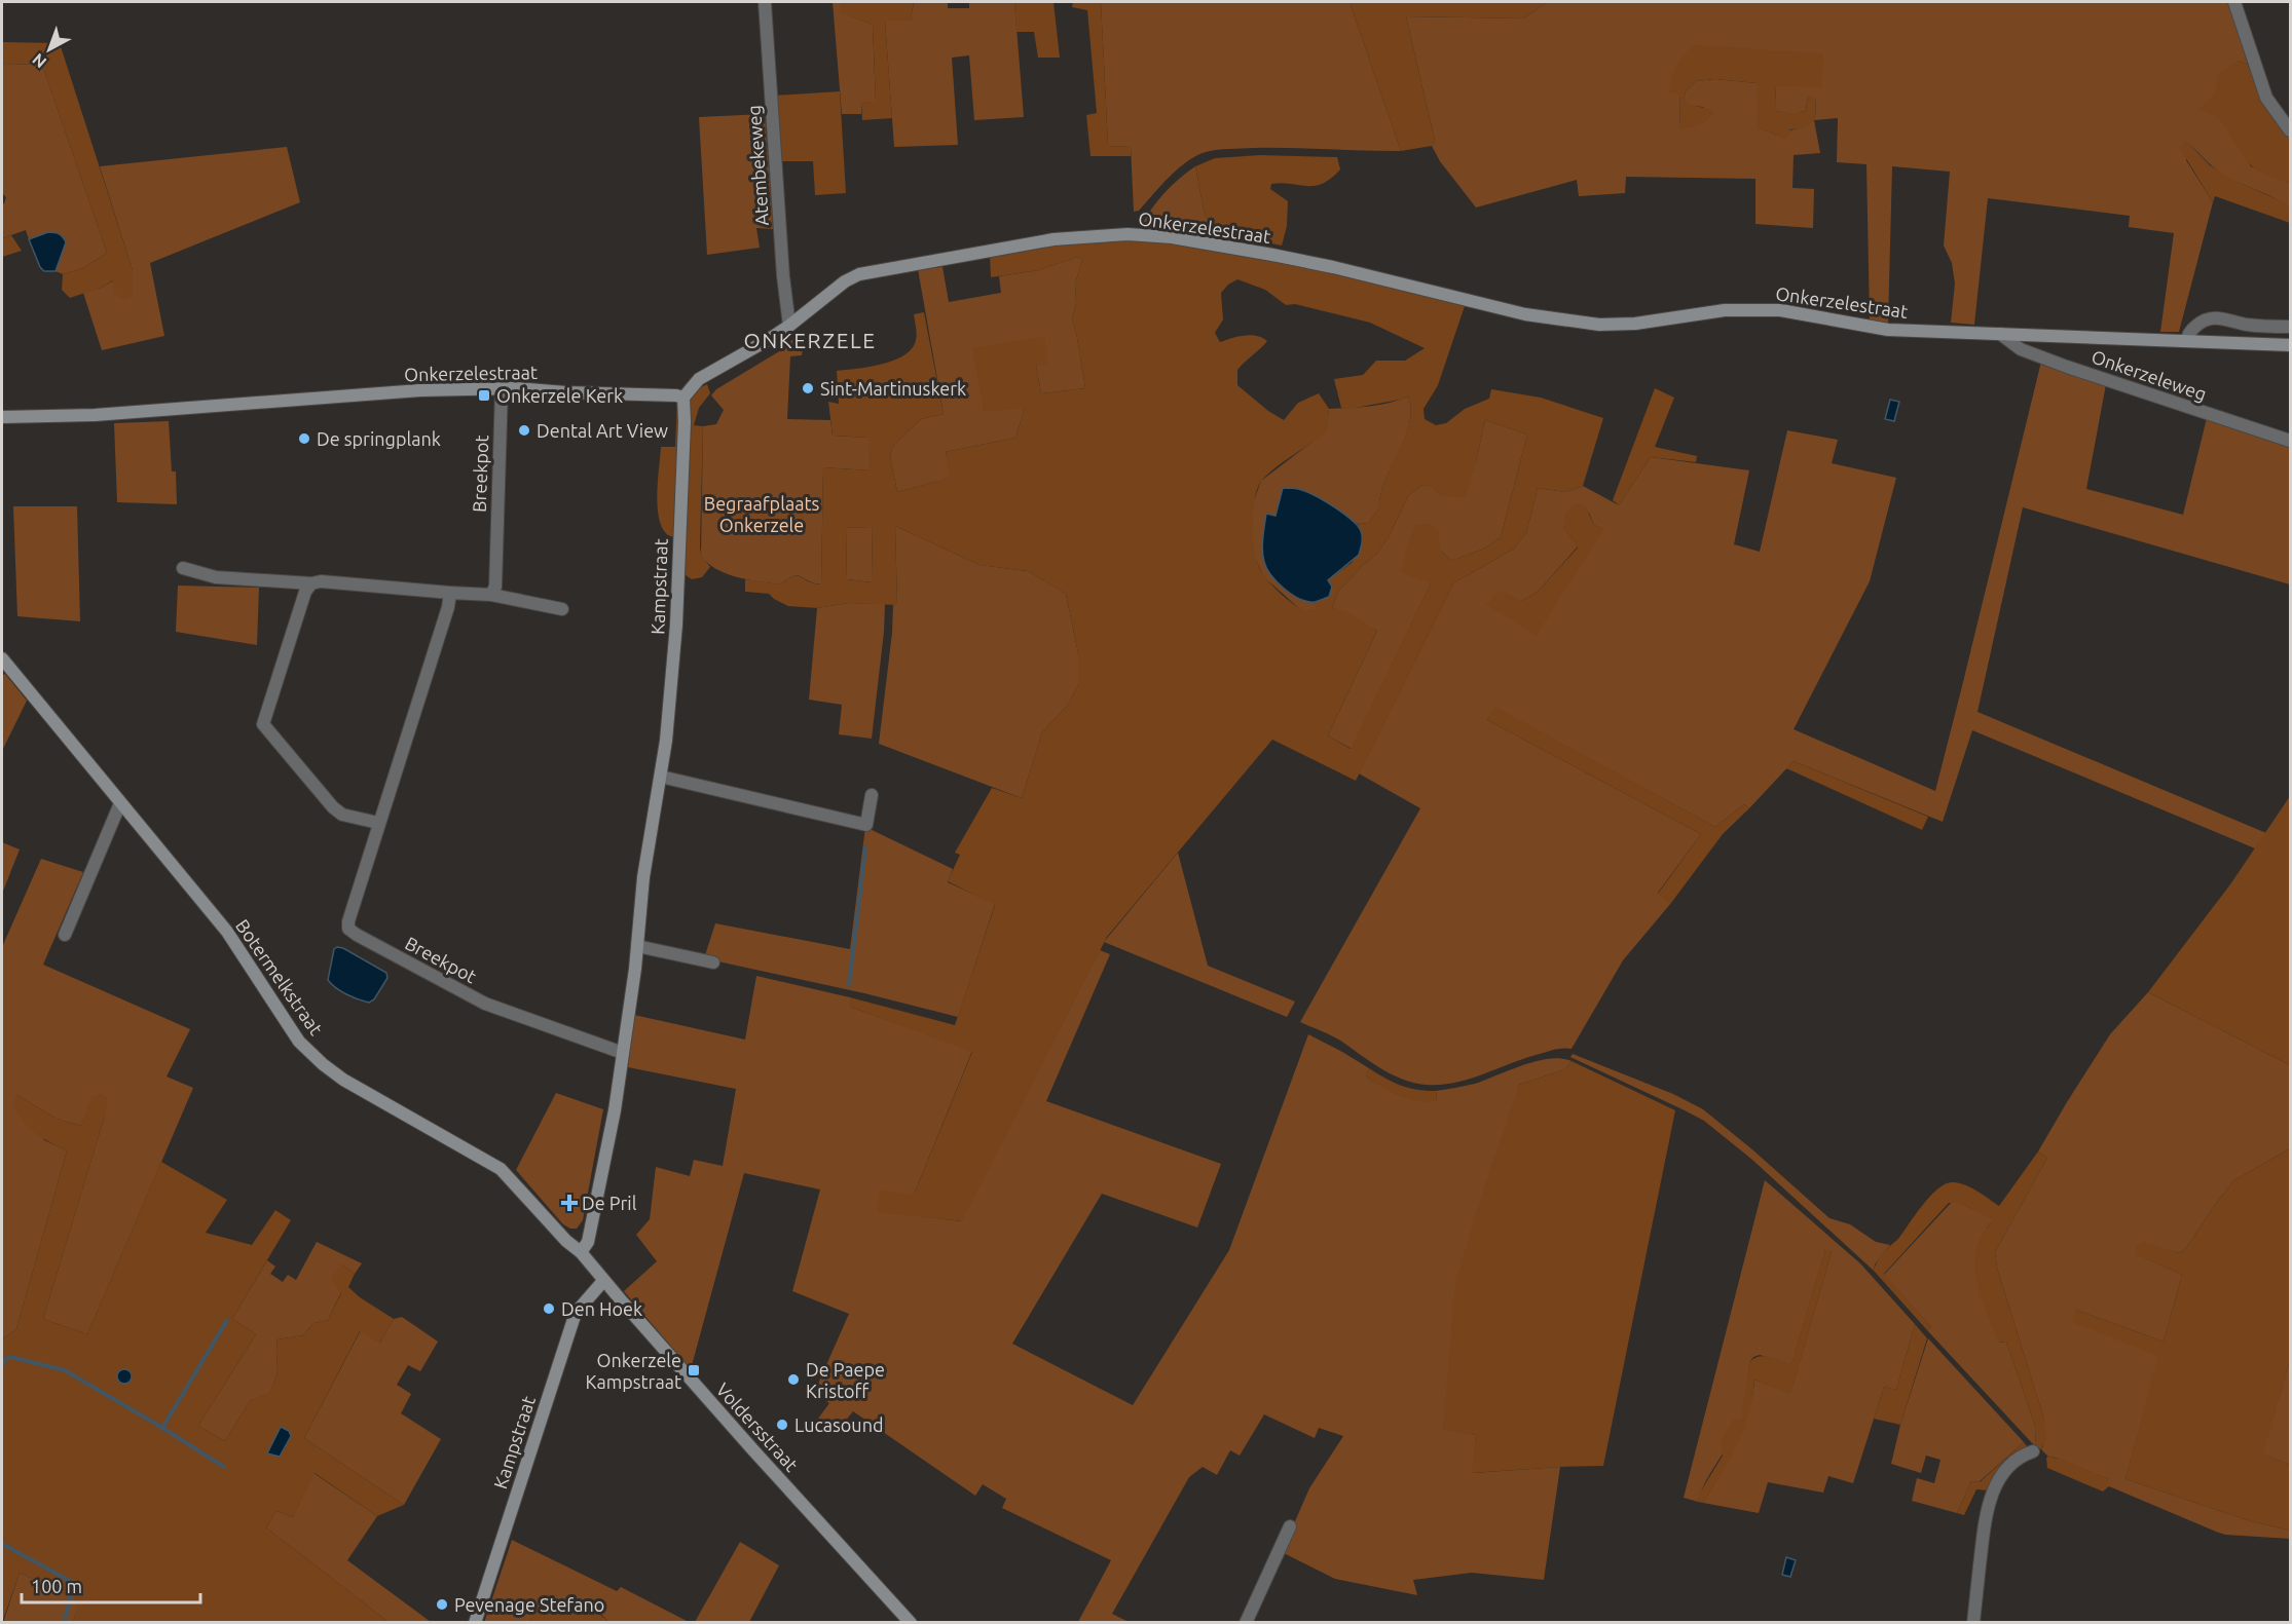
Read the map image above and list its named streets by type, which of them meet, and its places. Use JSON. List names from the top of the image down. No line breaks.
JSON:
{"streets":{"street":["Atembekeweg","Onkerzelestraat","Onkerzeleweg","Breekpot","Kampstraat","Botermelkstraat","Voldersstraat"]},"crossings":[["Atembekeweg","Onkerzelestraat"],["Onkerzelestraat","Onkerzeleweg"],["Onkerzelestraat","Breekpot"],["Onkerzelestraat","Kampstraat"],["Breekpot","Kampstraat"],["Kampstraat","Botermelkstraat"],["Kampstraat","Voldersstraat"],["Botermelkstraat","Voldersstraat"]],"districts":["ONKERZELE"],"parks":["Begraafplaats Onkerzele"],"places":{"other":["Sint-Martinuskerk","Dental Art View","De springplank","Den Hoek","De Paepe Kristoff","Lucasound","Pevenage Stefano"],"transit":["Onkerzele Kerk","Onkerzele Kampstraat"],"health":["De Pril"]},"scale_bar":"100 m","north":"bottom left"}
